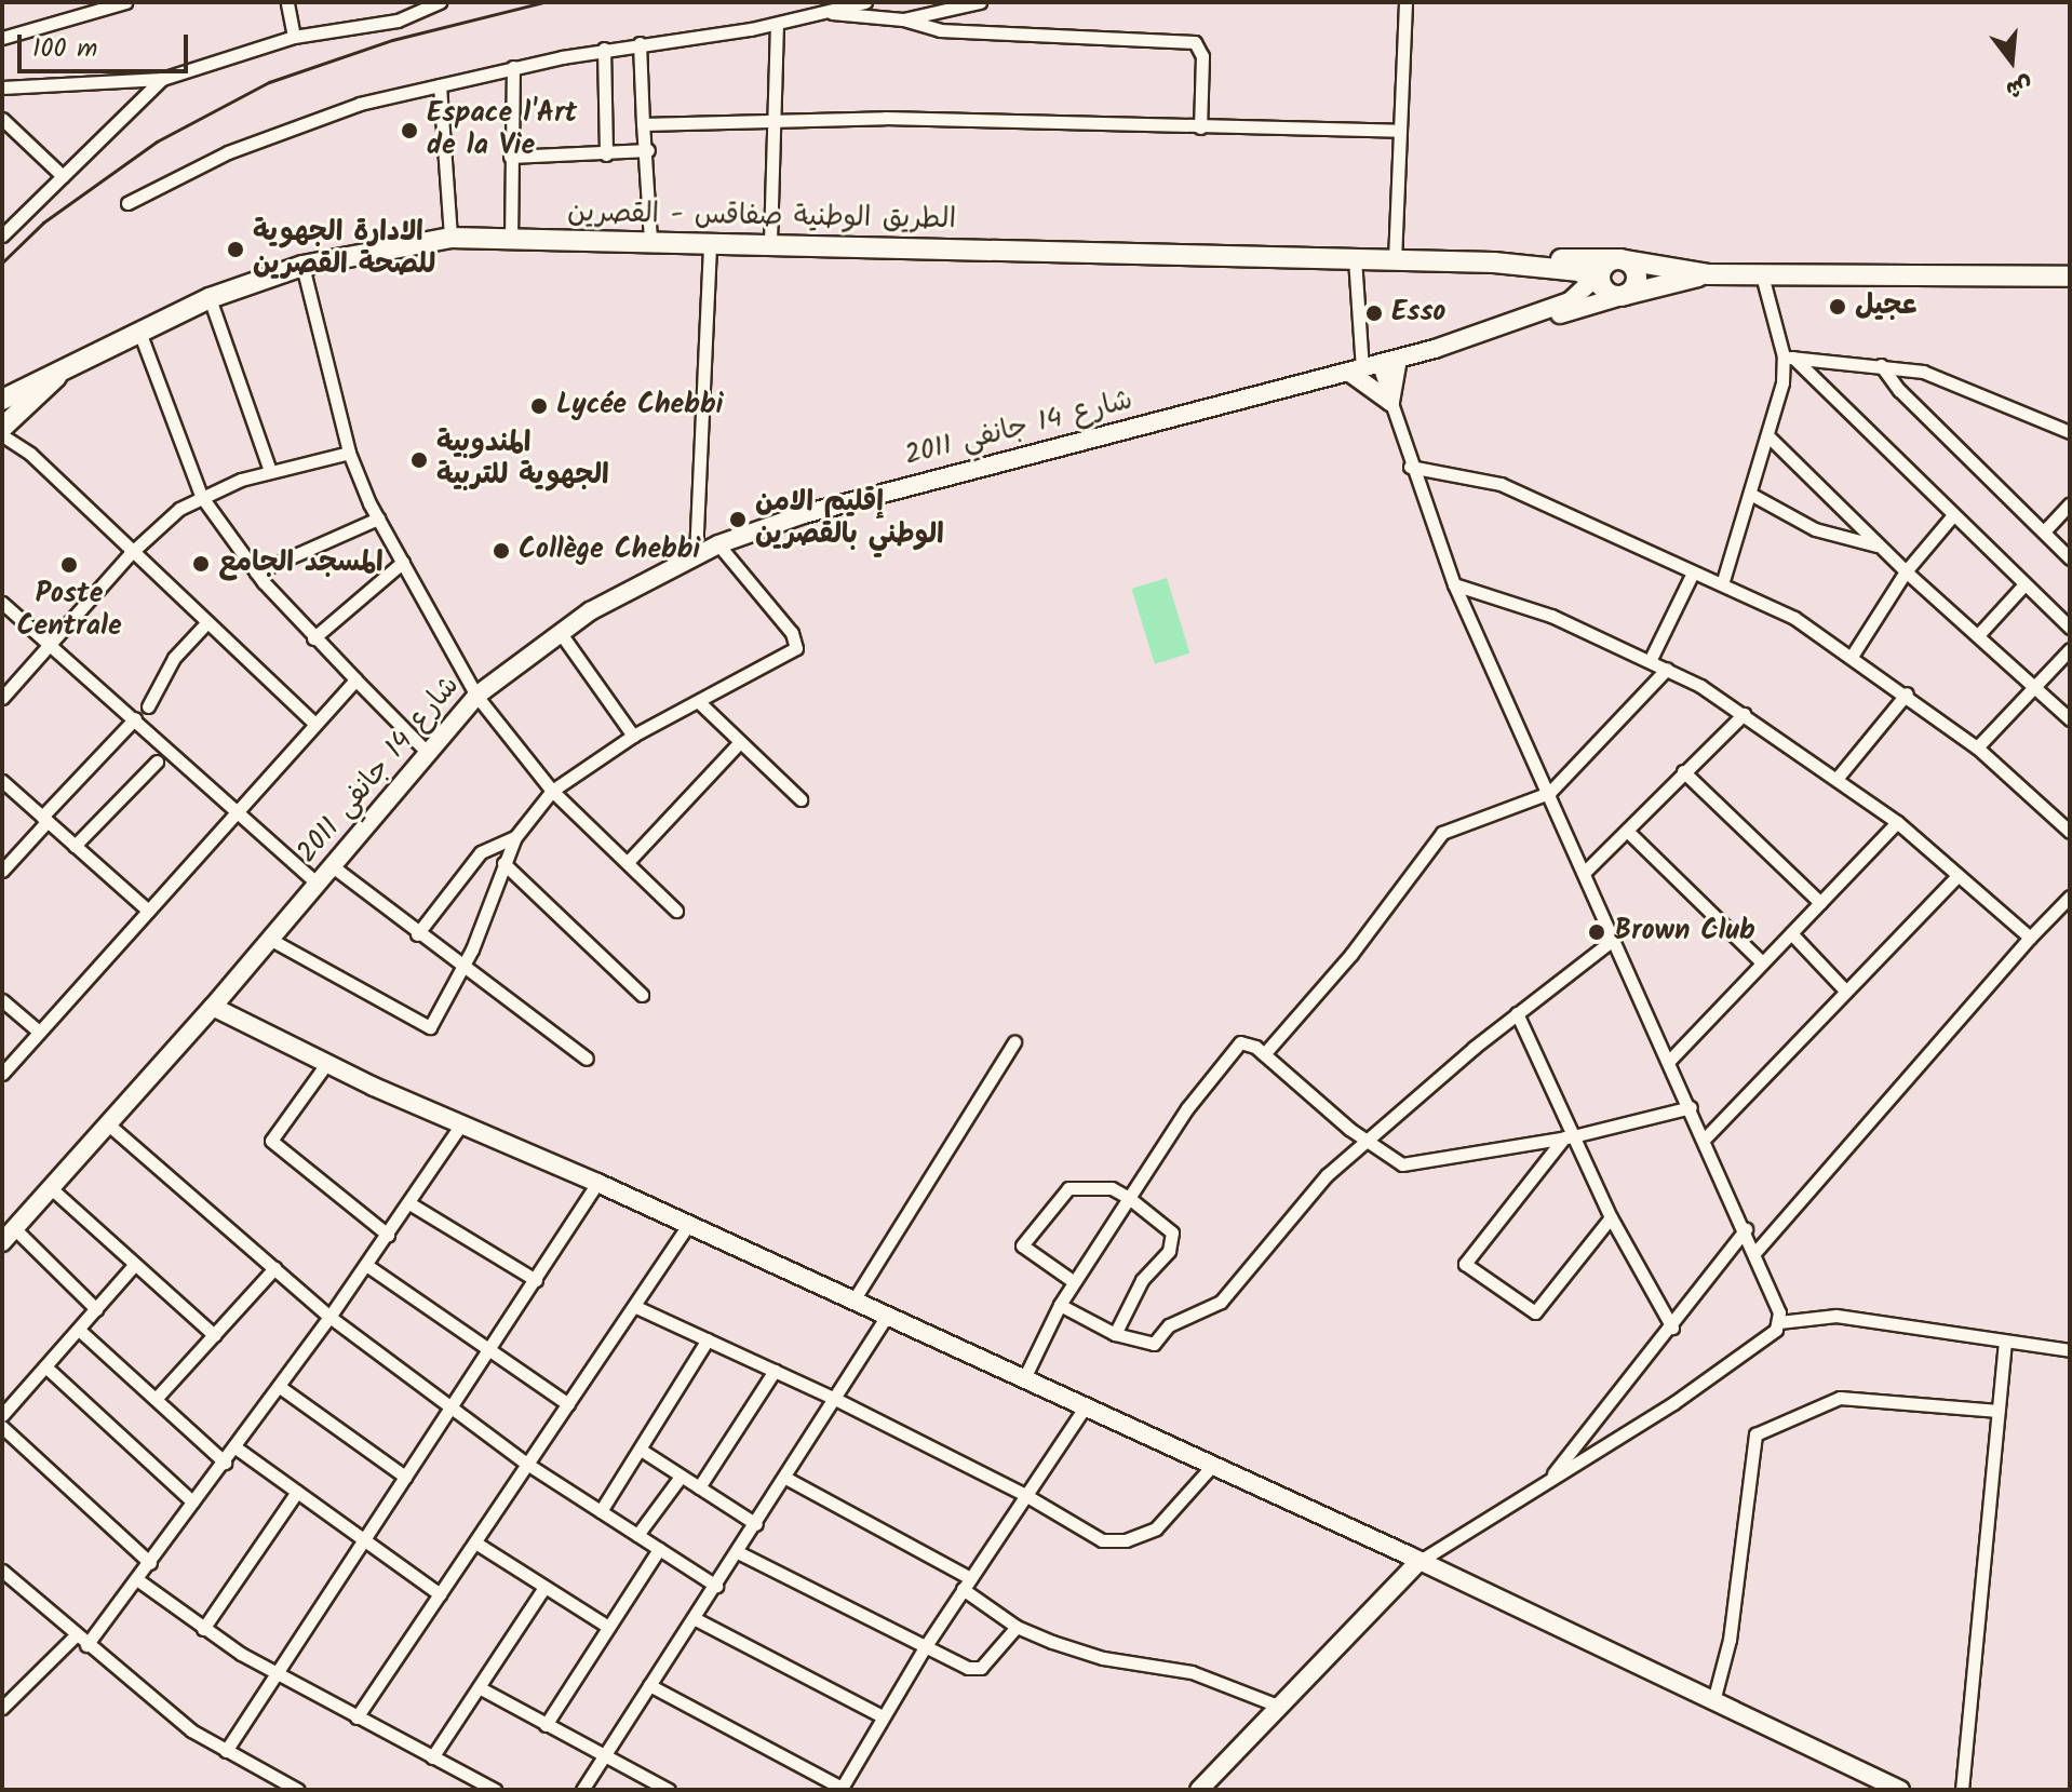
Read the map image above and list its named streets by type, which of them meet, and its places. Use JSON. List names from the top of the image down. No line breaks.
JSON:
{"streets":{"main road":["الطريق الوطنية صفاقس - القصرين","شارع 14 جانفي 2011"]},"crossings":[["الطريق الوطنية صفاقس - القصرين","شارع 14 جانفي 2011"]],"places":["Espace l'Art de la Vie","الادارة الجهوية للصحة القصرين","عجيل","Esso","Lycée Chebbi","المندوبية الجهوية للتربية","إقليم الامن الوطني بالقصرين","Collège Chebbi","المسجد الجامع","Poste Centrale","Brown Club"],"scale_bar":"100 m","north":"bottom"}
